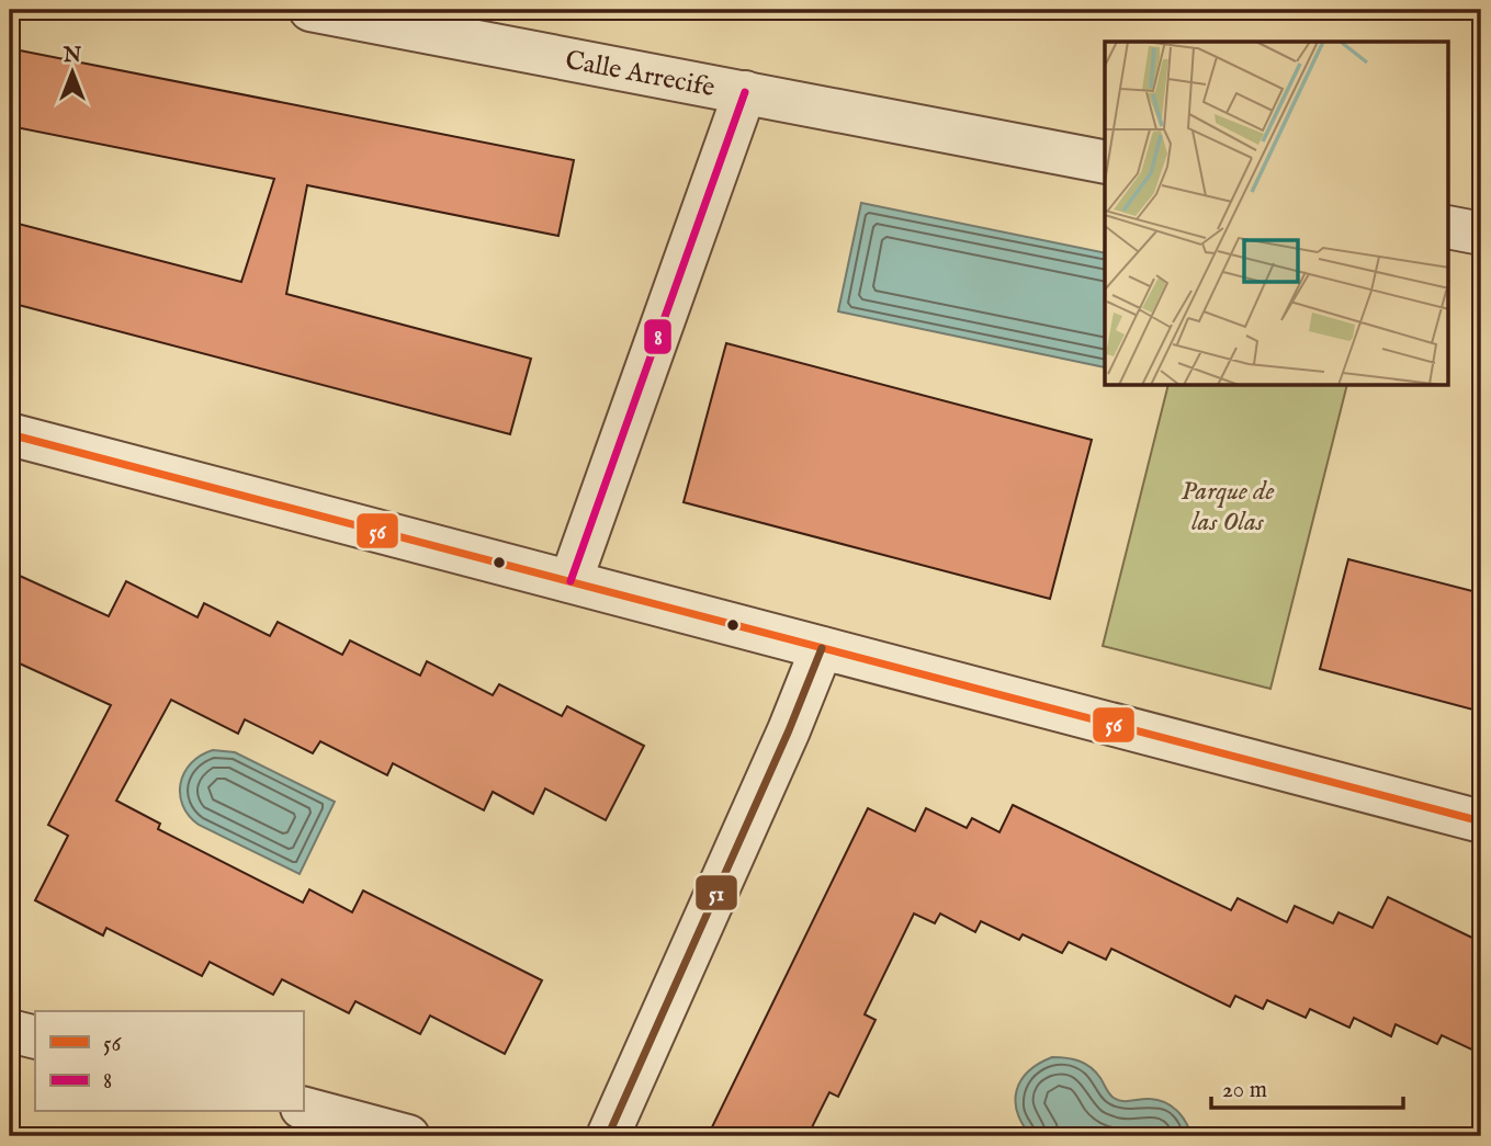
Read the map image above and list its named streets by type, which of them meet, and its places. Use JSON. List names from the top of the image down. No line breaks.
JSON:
{"streets":{"street":["Calle Arrecife"]},"parks":["Parque de las Olas"],"lines":["transit line 8","transit line 56","transit line 51"],"legend":["56","8"],"scale_bar":"20 m","north":"top"}
